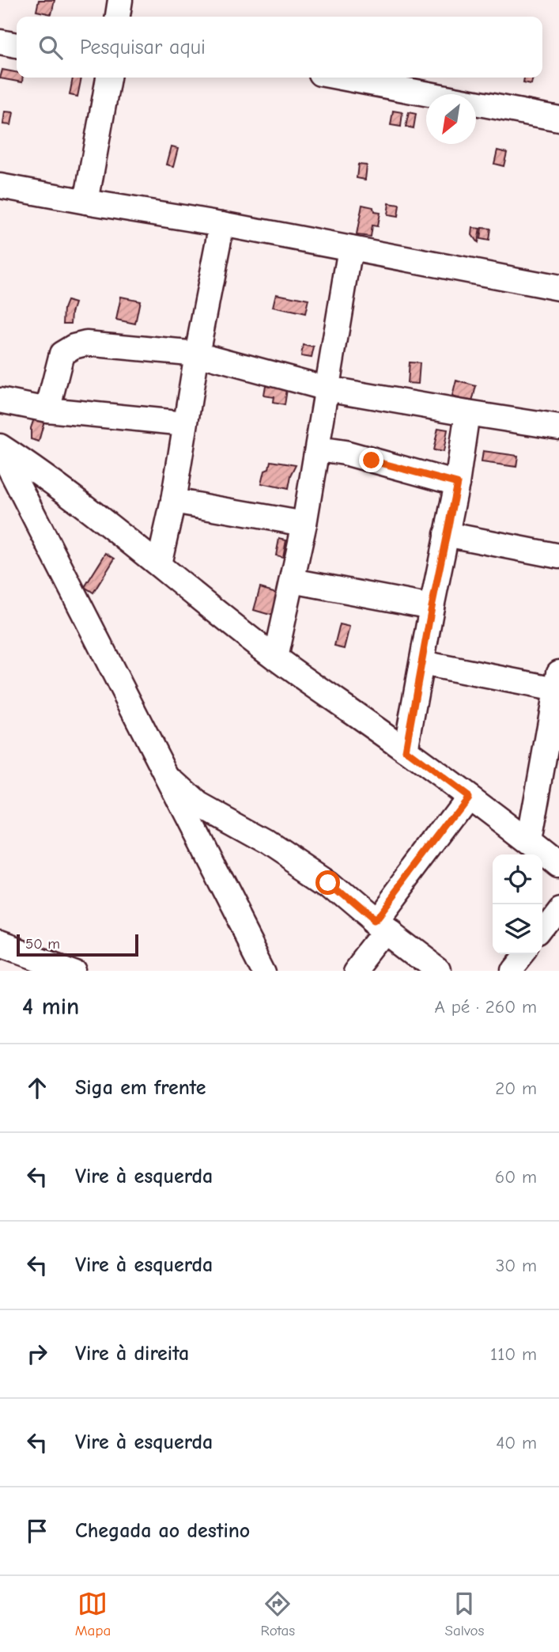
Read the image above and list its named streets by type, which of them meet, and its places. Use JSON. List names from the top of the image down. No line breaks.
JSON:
{"scale_bar":"50 m","north":"bottom left","page":{"search":"Pesquisar aqui","scale":"50 m","heading":["4 min","A pé · 260 m"],"list":[["Siga em frente","20 m"],["Vire à esquerda","60 m"],["Vire à esquerda","30 m"],["Vire à direita","110 m"],["Vire à esquerda","40 m"],"Chegada ao destino"],"nav":["Mapa","Rotas","Salvos"]}}
